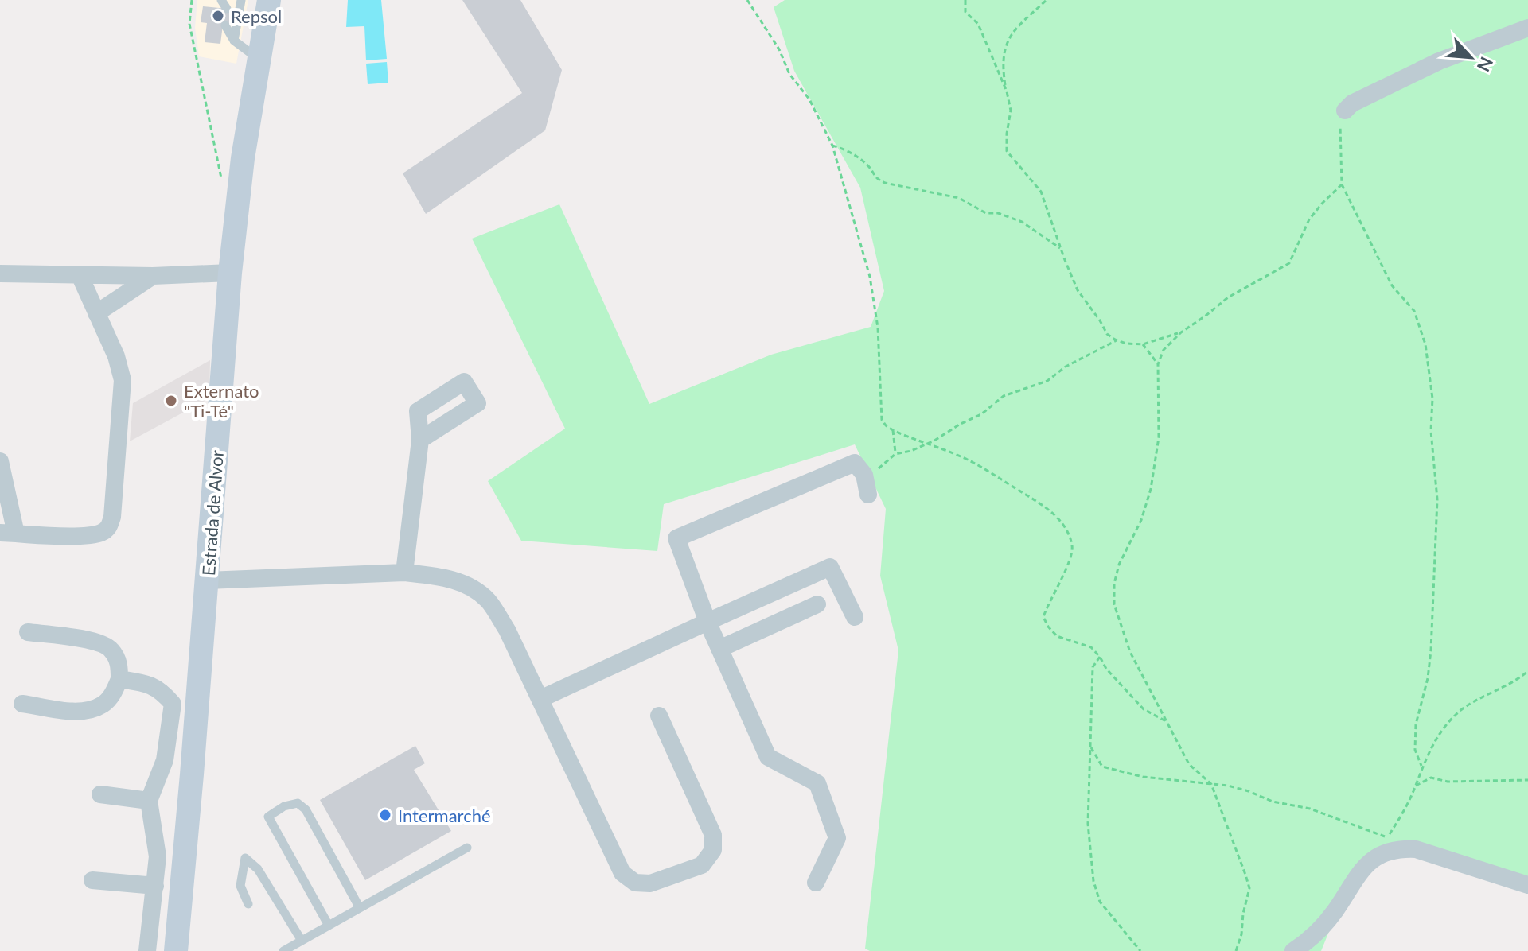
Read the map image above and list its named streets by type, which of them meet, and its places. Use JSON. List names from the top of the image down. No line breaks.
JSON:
{"streets":{"street":["Estrada de Alvor"]},"places":["Repsol","Externato \"Ti-Té\"","Intermarché"],"north":"bottom right"}
